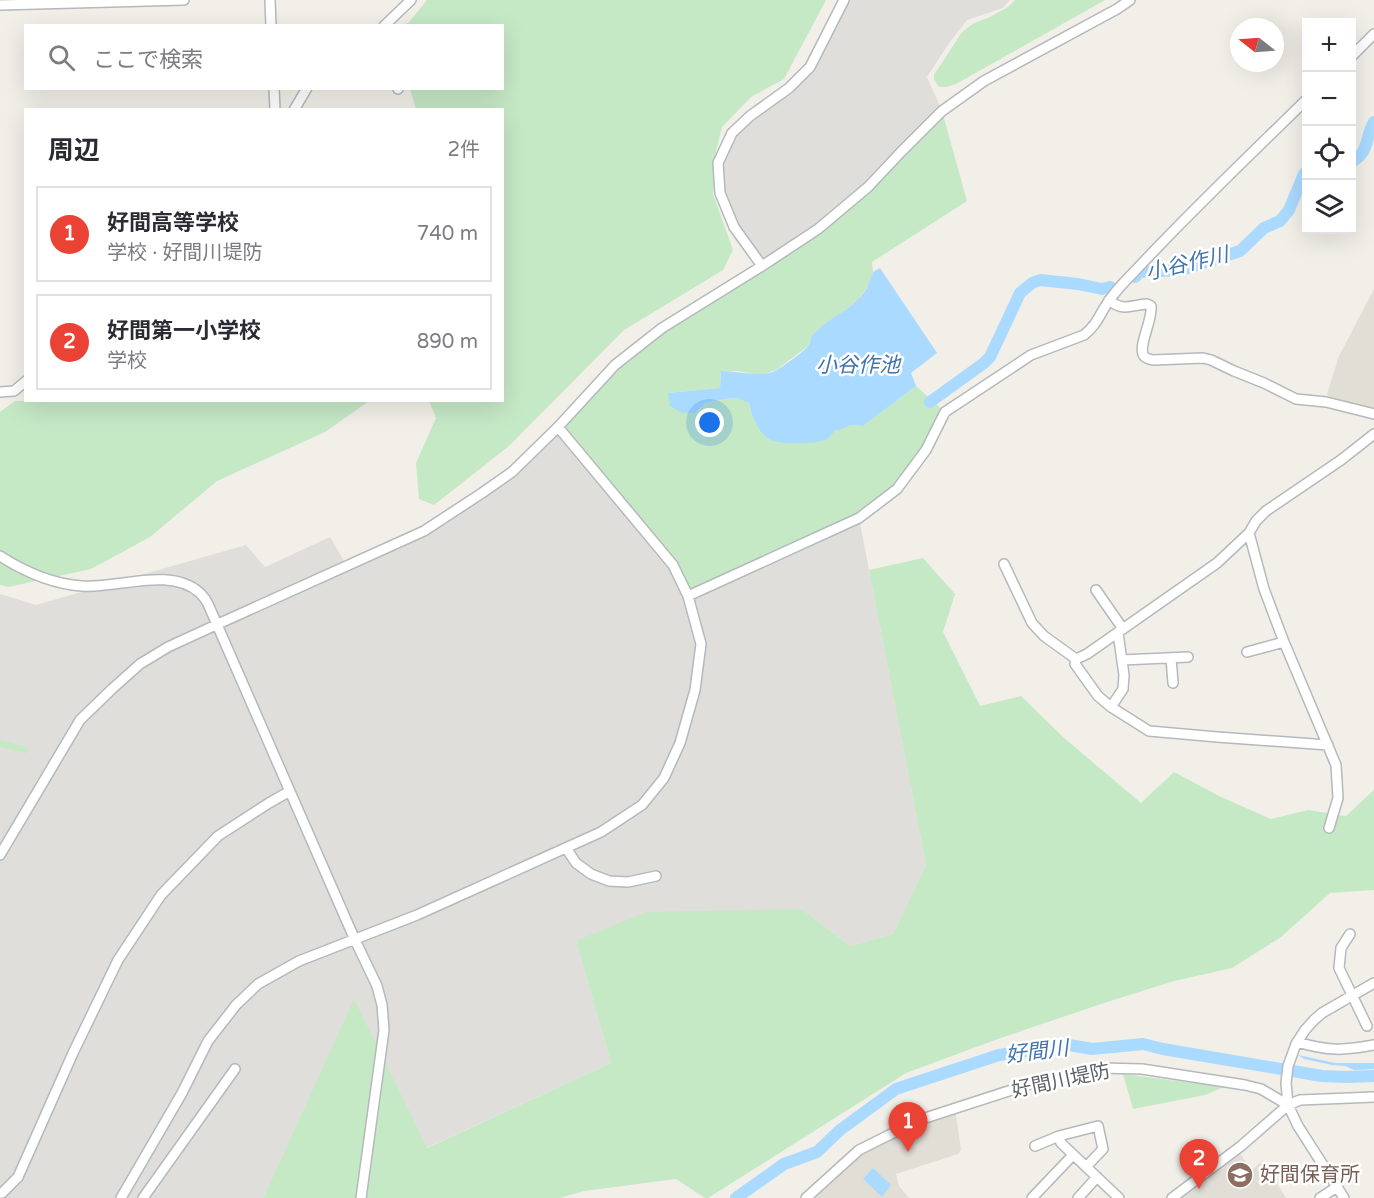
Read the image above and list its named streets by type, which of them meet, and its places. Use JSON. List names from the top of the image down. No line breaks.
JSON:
{"streets":{"street":["好間川堤防"]},"water":["小谷作川","小谷作池","好間川"],"places":{"school or university":["好間保育所"]},"north":"left","page":{"map_buttons":["+","−"],"search":"ここで検索","heading":["周辺","2件"],"list":[{"mark":"1","name":"好間高等学校","note":"学校 · 好間川堤防","value":"740 m"},{"mark":"2","name":"好間第一小学校","note":"学校","value":"890 m"}],"pins":["1","2"]}}
